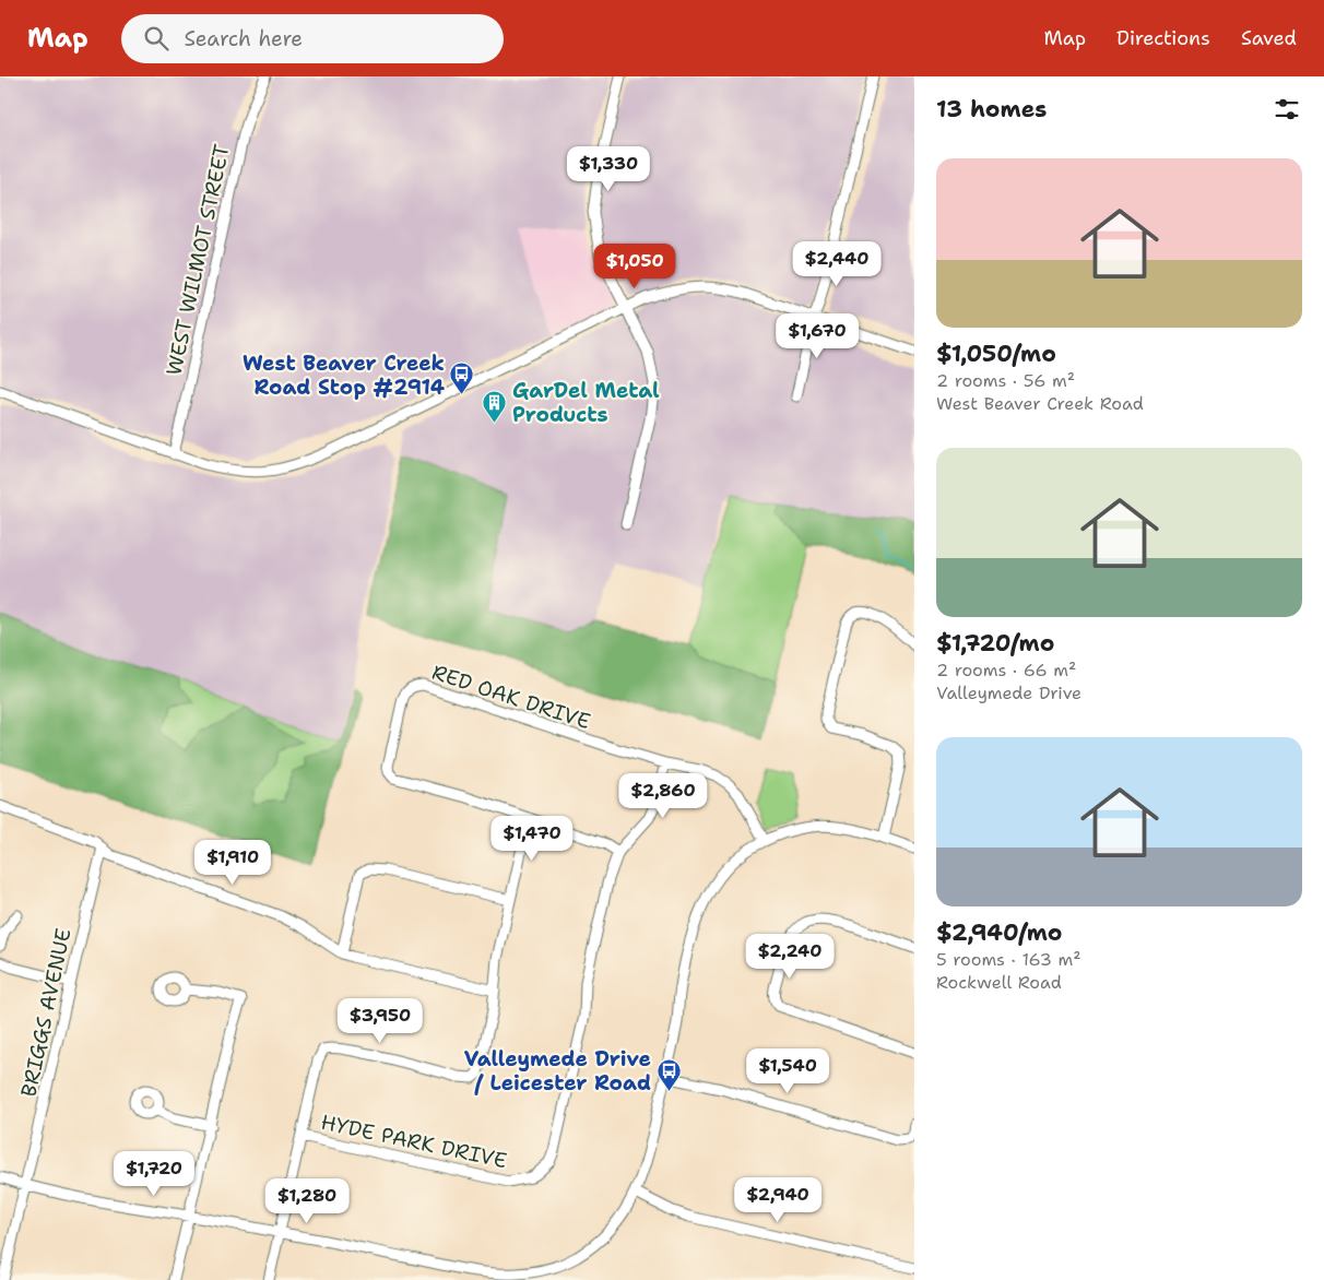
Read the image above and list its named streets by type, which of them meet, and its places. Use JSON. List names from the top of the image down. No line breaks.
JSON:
{"streets":{"street":["WEST WILMOT STREET","RED OAK DRIVE","BRIGGS AVENUE","HYDE PARK DRIVE"]},"crossings":[["RED OAK DRIVE","HYDE PARK DRIVE"]],"places":{"bus stop":["West Beaver Creek Road Stop #2914","Valleymede Drive / Leicester Road"],"building":["GarDel Metal Products"]},"page":{"header":"Map","search":"Search here","nav":["Map","Directions","Saved"],"heading":"13 homes","list":[{"name":"$1,050/mo","note":"2 rooms · 56 m² · West Beaver Creek Road"},{"name":"$1,720/mo","note":"2 rooms · 66 m² · Valleymede Drive"},{"name":"$2,940/mo","note":"5 rooms · 163 m² · Rockwell Road"}],"price":["$1,330","$2,440","$1,050","$1,670","$2,860","$1,470","$1,910","$2,240","$3,950","$1,540","$1,720","$2,940","$1,280"]}}
